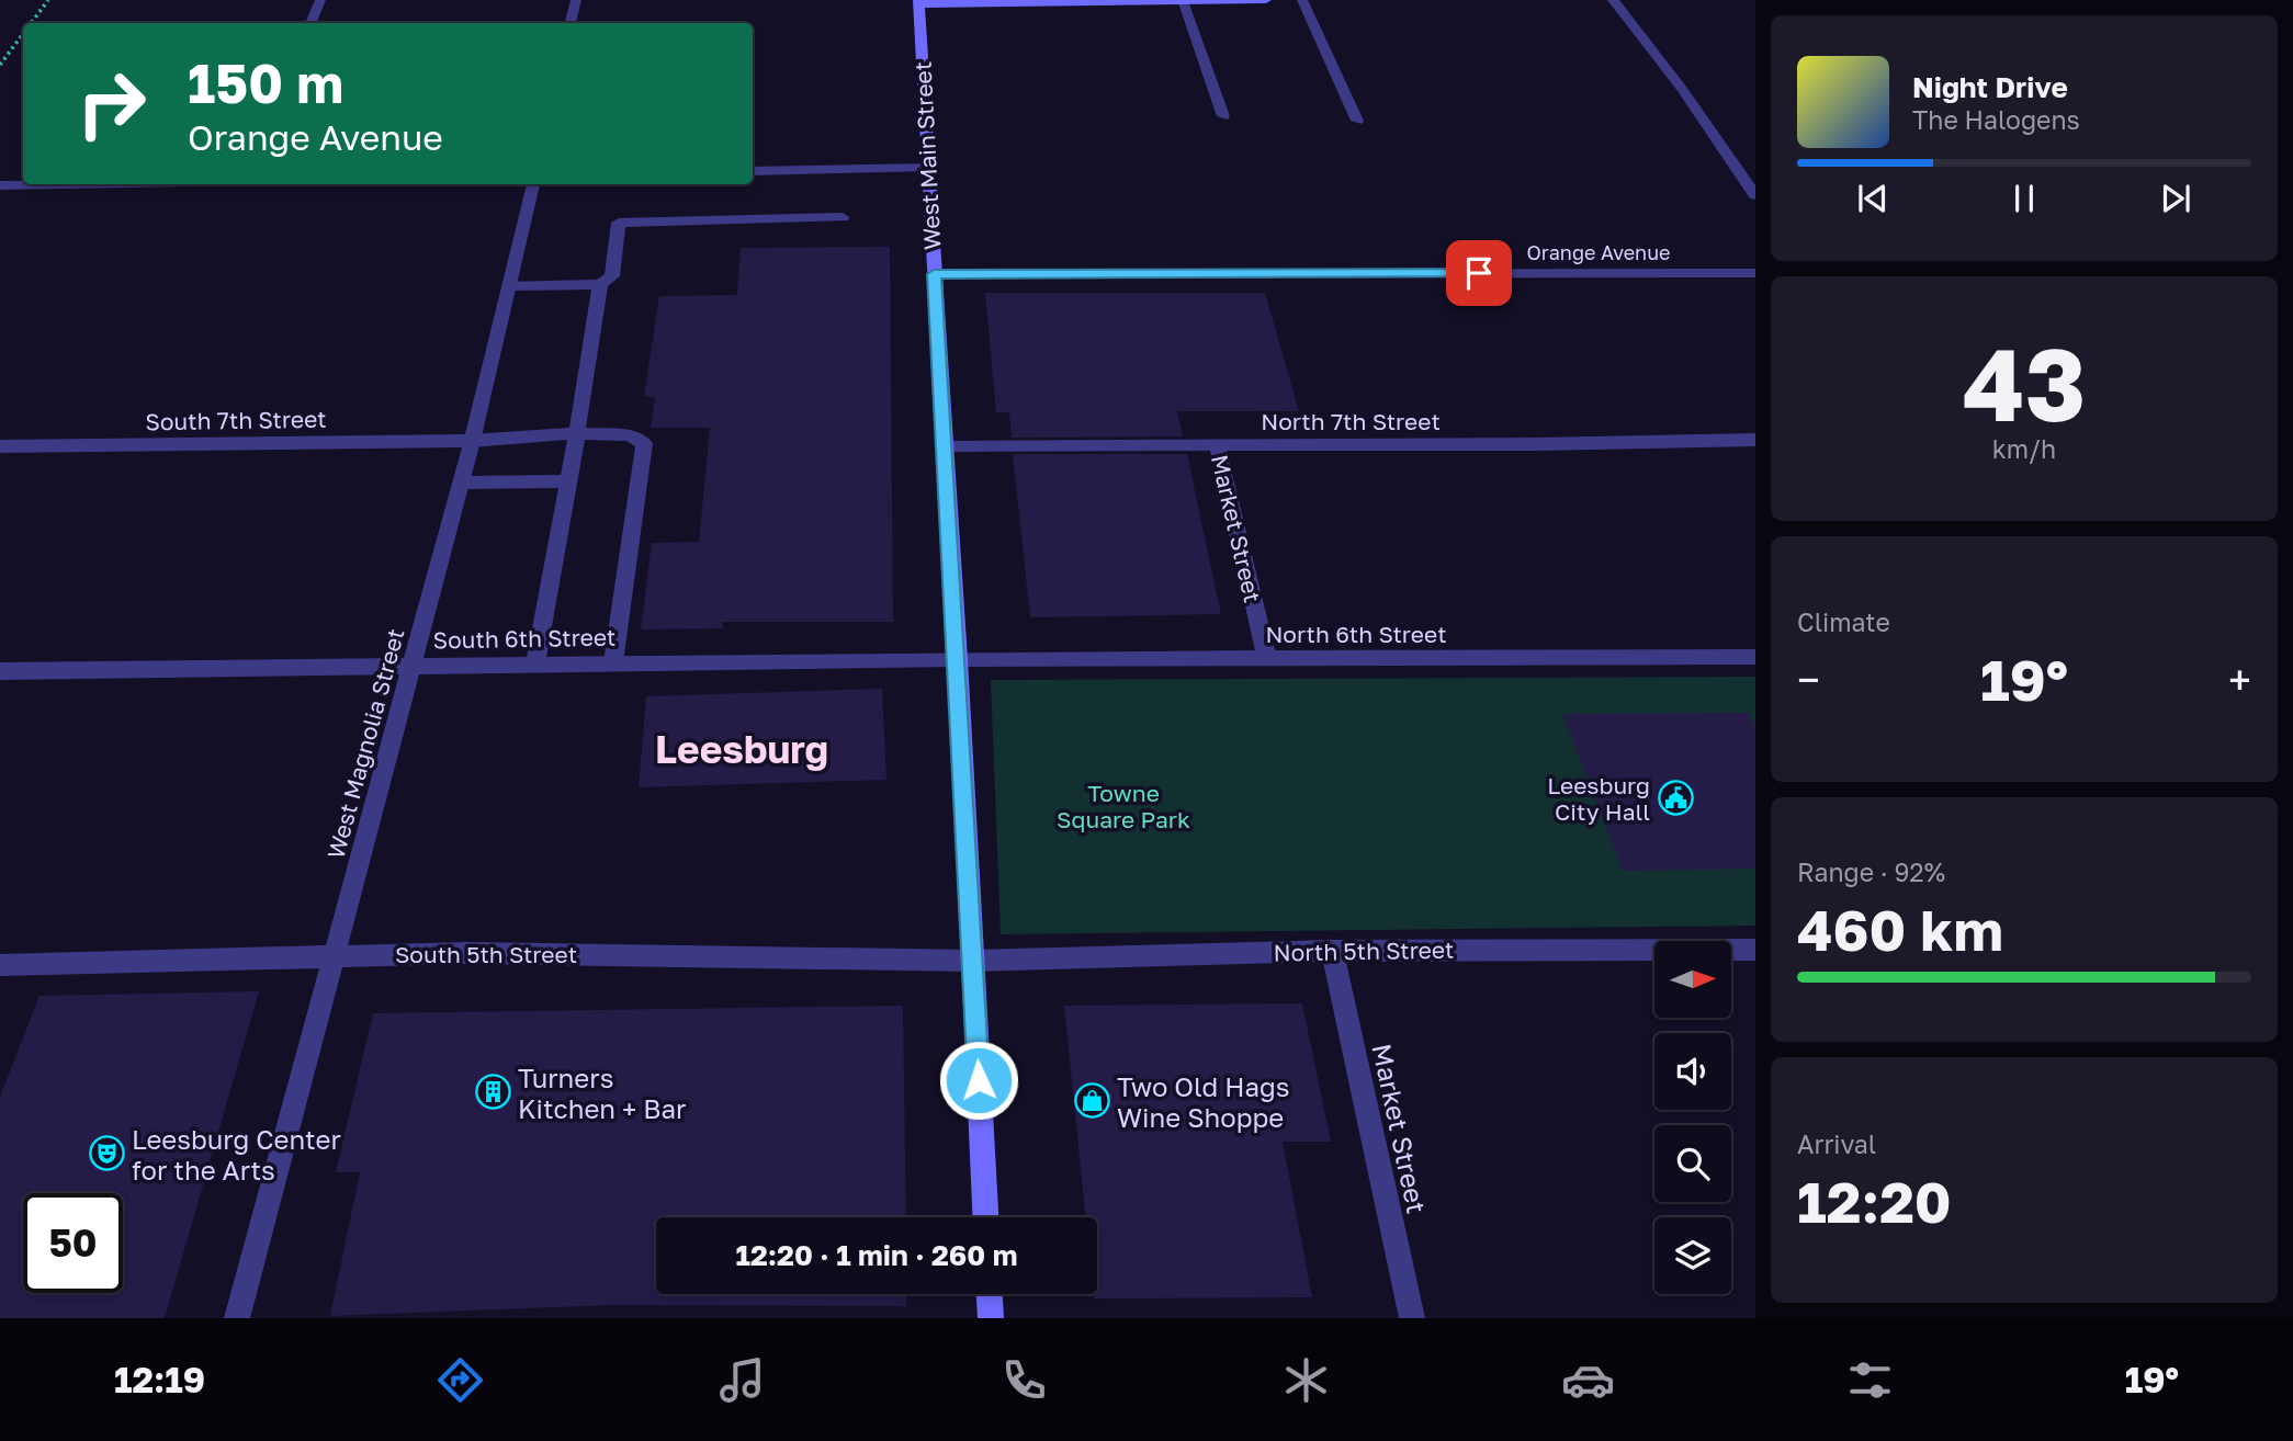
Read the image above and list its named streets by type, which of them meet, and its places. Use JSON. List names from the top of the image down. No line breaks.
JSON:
{"streets":{"main road":["West Main Street"],"street":["Orange Avenue","South 7th Street","North 7th Street","Market Street","North 6th Street","South 6th Street","West Magnolia Street","North 5th Street","South 5th Street"]},"crossings":[["West Main Street","Orange Avenue"],["West Main Street","North 7th Street"],["West Main Street","North 6th Street"],["West Main Street","South 6th Street"],["West Main Street","North 5th Street"],["West Main Street","South 5th Street"],["South 7th Street","South 6th Street"],["South 7th Street","West Magnolia Street"],["North 7th Street","Market Street"],["Market Street","North 6th Street"],["Market Street","North 5th Street"],["North 6th Street","South 6th Street"],["South 6th Street","West Magnolia Street"],["West Magnolia Street","South 5th Street"],["North 5th Street","South 5th Street"]],"districts":["Leesburg"],"parks":["Towne Square Park"],"places":{"public building":["Leesburg City Hall"],"building":["Turners Kitchen + Bar"],"shop":["Two Old Hags Wine Shoppe"],"theatre":["Leesburg Center for the Arts"]},"north":"right","page":{"turn":["150 m","Orange Avenue"],"song":["Night Drive","The Halogens"],"tile":[["43","km/h"],"Climate",["Range · 92%","460 km"],["Arrival","12:20"]],"heat":["−","19°","+"],"limit":"50","trip":"12:20 · 1 min · 260 m","tabs":["12:19","19°"]}}
